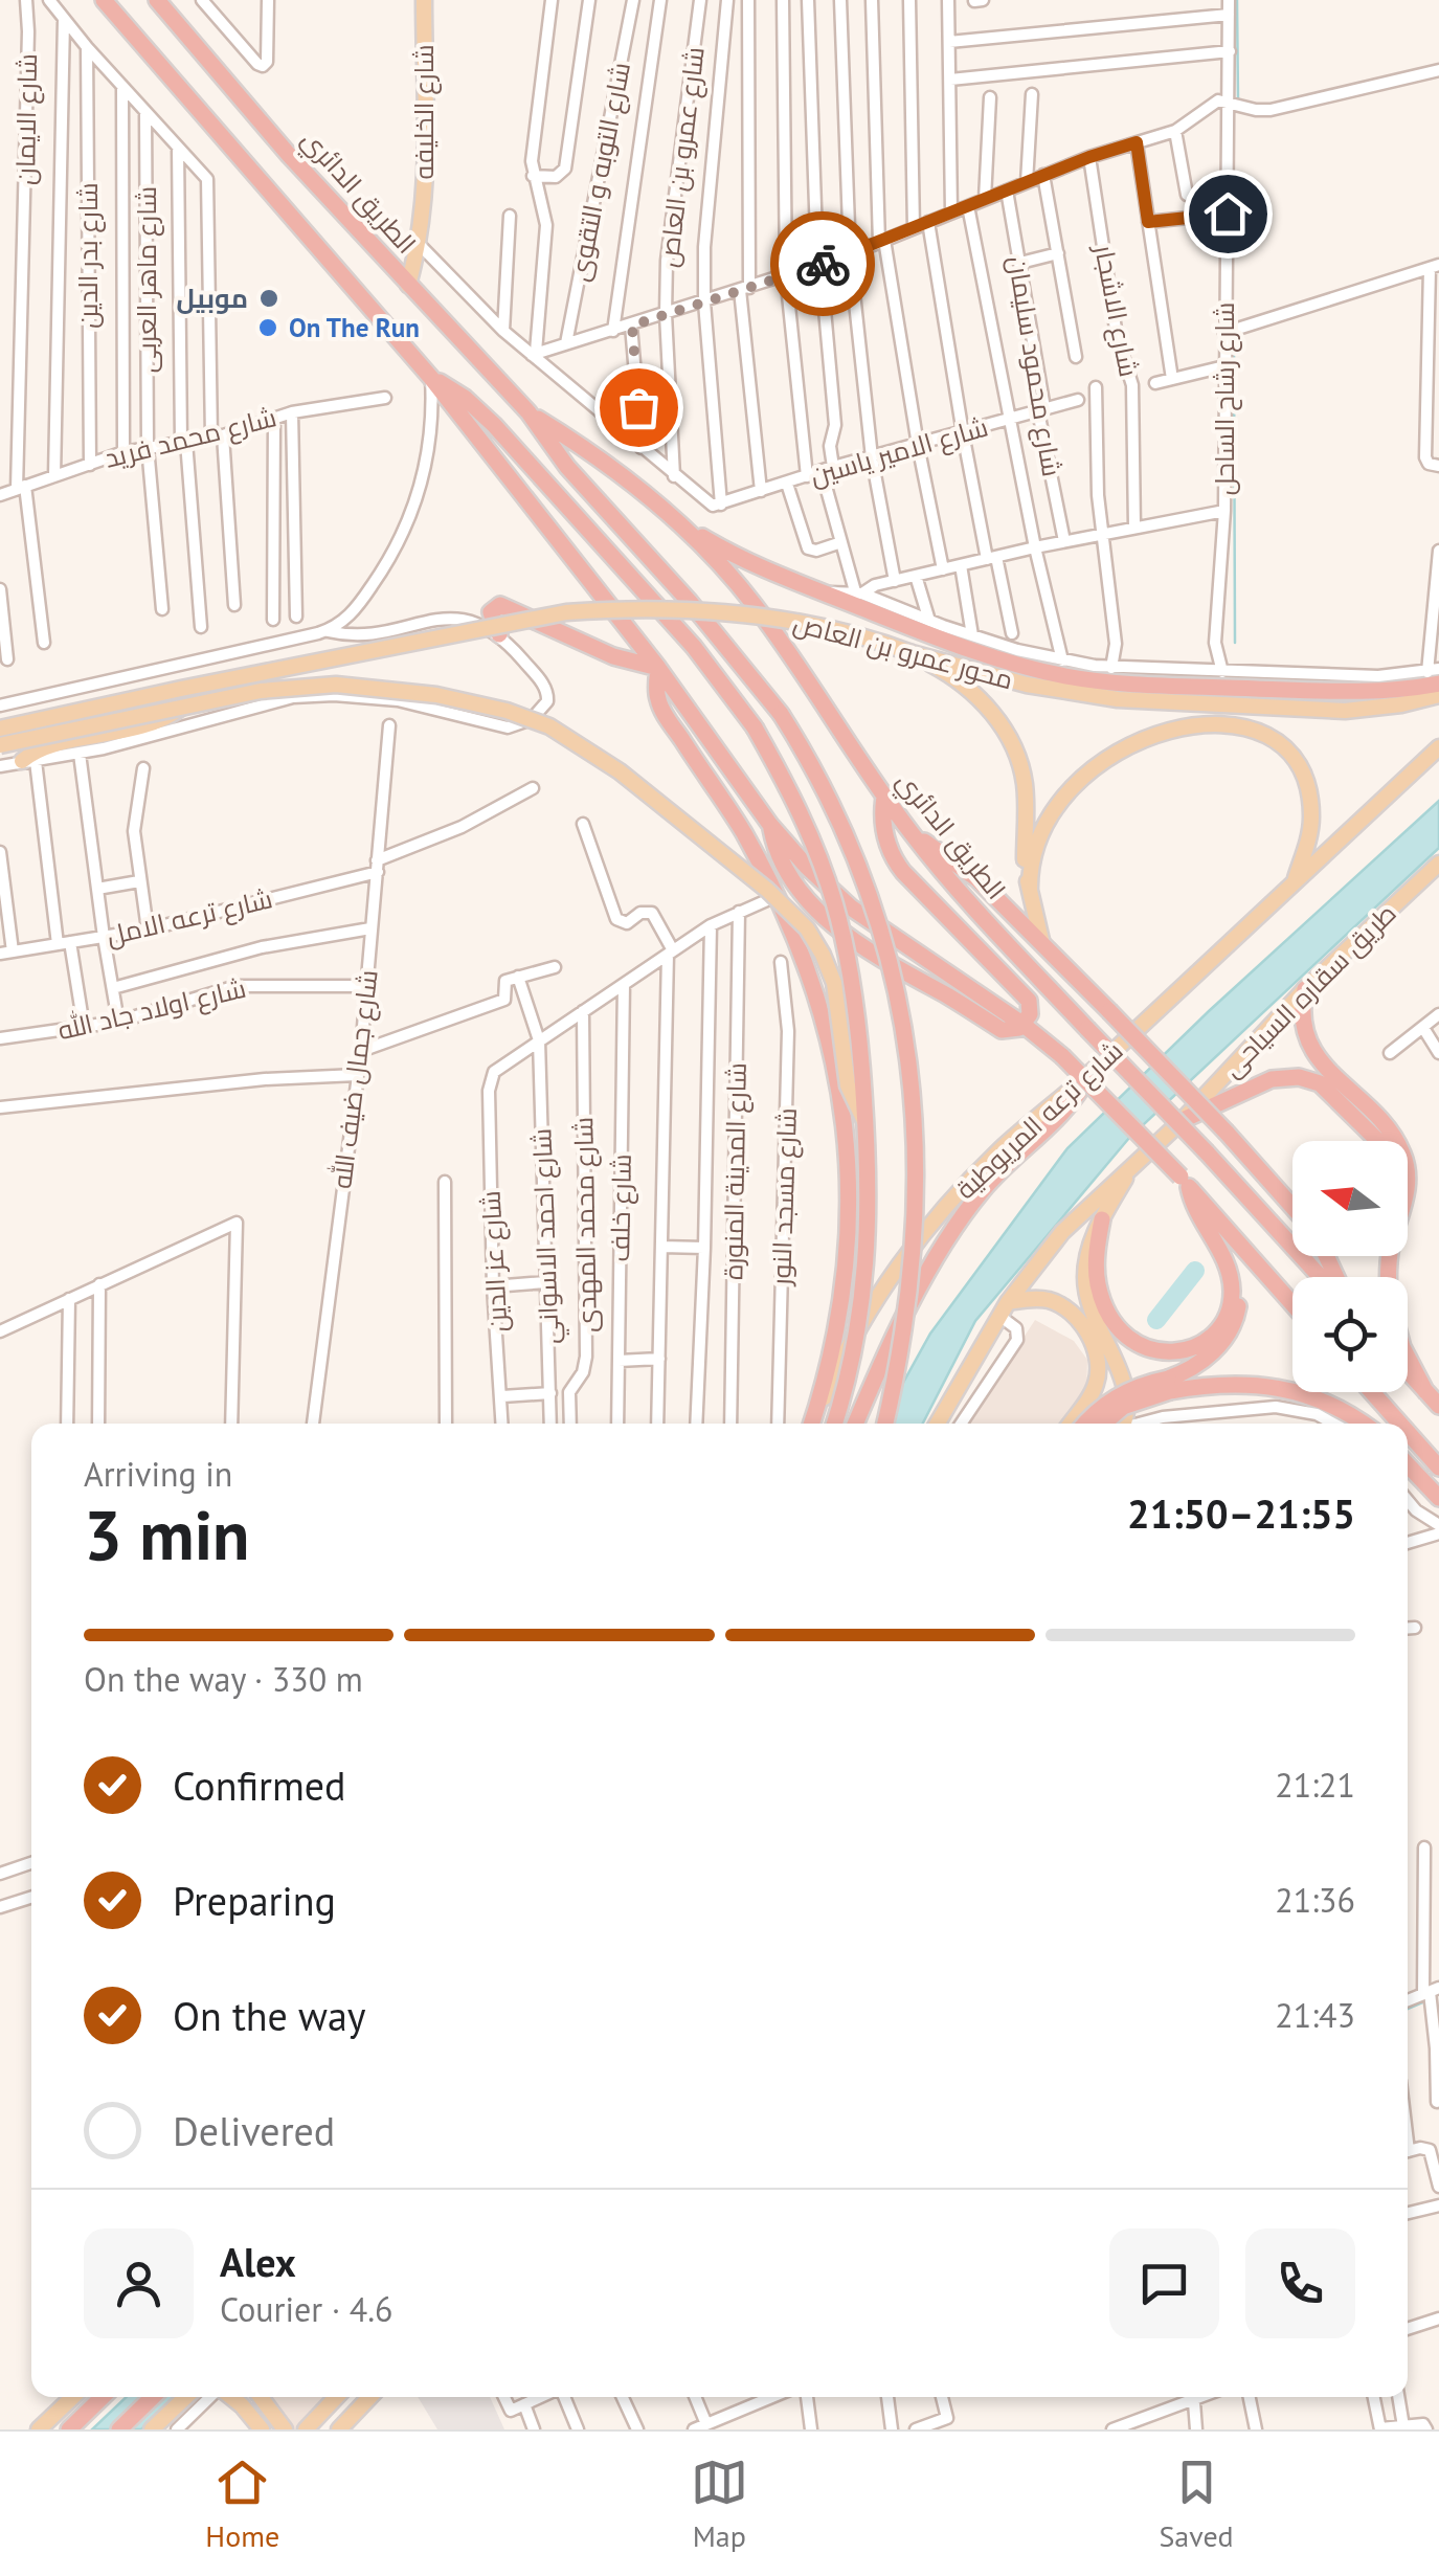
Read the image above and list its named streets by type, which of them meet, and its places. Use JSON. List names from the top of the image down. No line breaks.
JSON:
{"streets":{"highway":["الطريق الدائري"],"main road":["شارع الخليفه","محور عمرو بن العاص","طريق سقاره السياحى","شارع ترعه المريوطية"],"street":["شارع الايمان","شارع عمرو بن العاص","شارع التوبه و التقوى","شارع بدر الدين","شارع ماهر العربى","شارع الاشجار","شارع محمود سليمان","شارع رشاح الساحل","شارع محمد فريد","شارع الامير ياسين","شارع ترعه الامل","شارع اولاد جاد الله","شارع جمال ضيف الله","شارع المدينة المنورة","شارع مسجد النور","شارع خلف","شارع محمد المهدى","شارع احمد الاسواني","شارع عز الدين"]},"crossings":[["شارع الخليفه","الطريق الدائري"],["شارع الايمان","شارع محمد فريد"],["شارع بدر الدين","شارع محمد فريد"],["شارع ماهر العربى","شارع محمد فريد"],["شارع محمود سليمان","شارع الامير ياسين"],["شارع ترعه الامل","شارع جمال ضيف الله"],["شارع اولاد جاد الله","شارع جمال ضيف الله"],["شارع احمد الاسواني","شارع عز الدين"]],"places":["موبيل","On The Run"],"north":"left","page":{"heading":["3 min","Arriving in","21:50–21:55"],"panel":["Alex","Courier · 4.6"],"bar":"On the way · 330 m","list":[["Confirmed","21:21"],["Preparing","21:36"],["On the way","21:43"],"Delivered"],"tabs":["Home","Map","Saved"]}}
